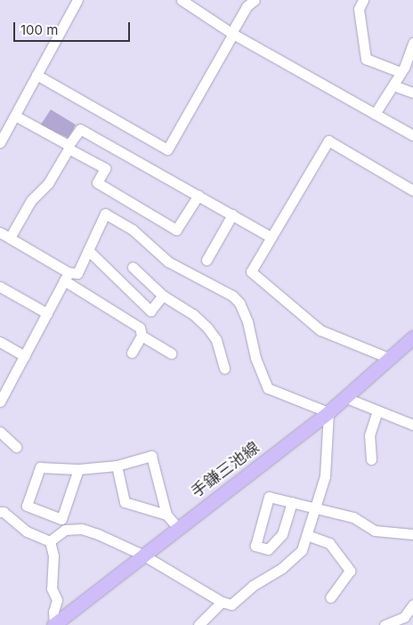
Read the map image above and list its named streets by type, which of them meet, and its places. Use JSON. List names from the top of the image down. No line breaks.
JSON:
{"streets":{"main road":["手鎌三池線"]},"scale_bar":"100 m"}
